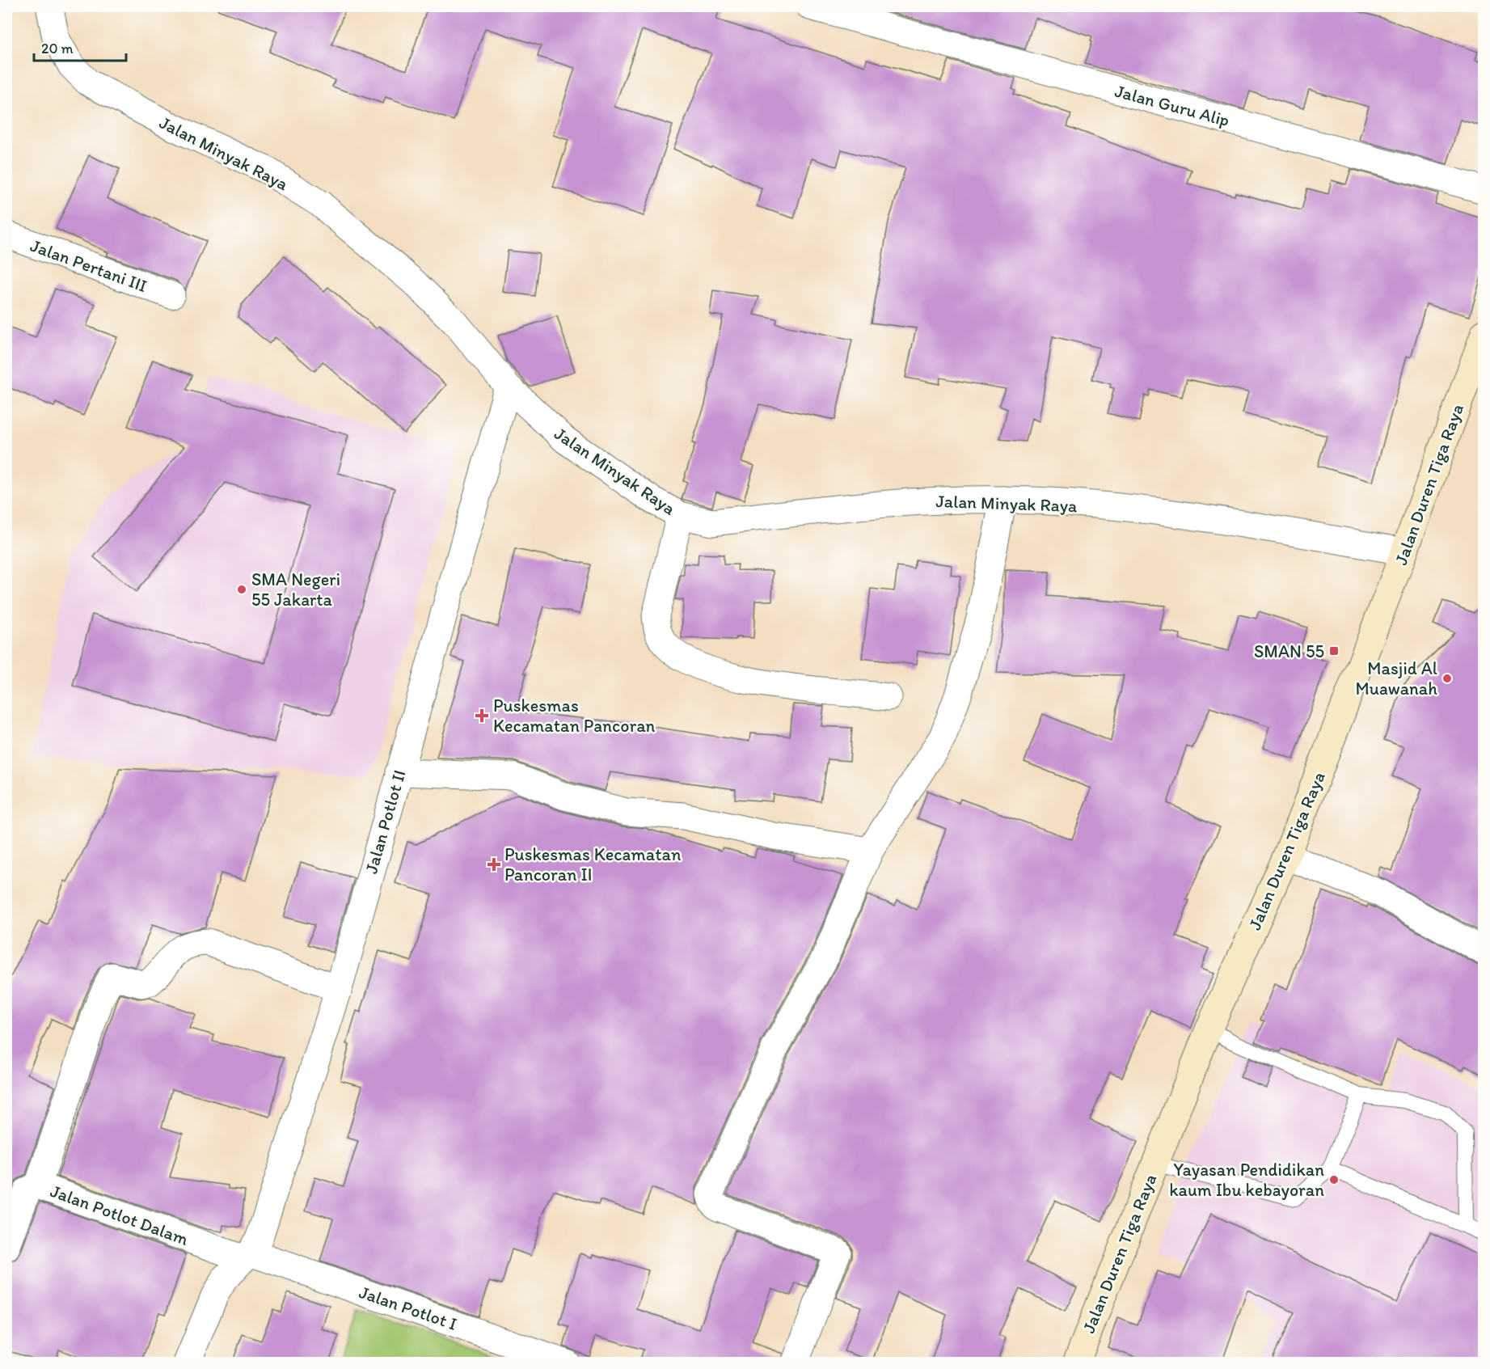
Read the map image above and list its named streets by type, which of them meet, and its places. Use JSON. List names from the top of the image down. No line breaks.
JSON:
{"streets":{"main road":["Jalan Duren Tiga Raya"],"street":["Jalan Guru Alip","Jalan Minyak Raya","Jalan Pertani III","Jalan Potlot II","Jalan Potlot Dalam","Jalan Potlot I"]},"crossings":[["Jalan Minyak Raya","Jalan Duren Tiga Raya"],["Jalan Minyak Raya","Jalan Potlot II"],["Jalan Potlot II","Jalan Potlot Dalam"],["Jalan Potlot II","Jalan Potlot I"],["Jalan Potlot Dalam","Jalan Potlot I"]],"places":{"other":["SMA Negeri 55 Jakarta","Masjid Al Muawanah","Yayasan Pendidikan kaum Ibu kebayoran"],"transit":["SMAN 55"],"health":["Puskesmas Kecamatan Pancoran","Puskesmas Kecamatan Pancoran II"]},"scale_bar":"20 m"}
